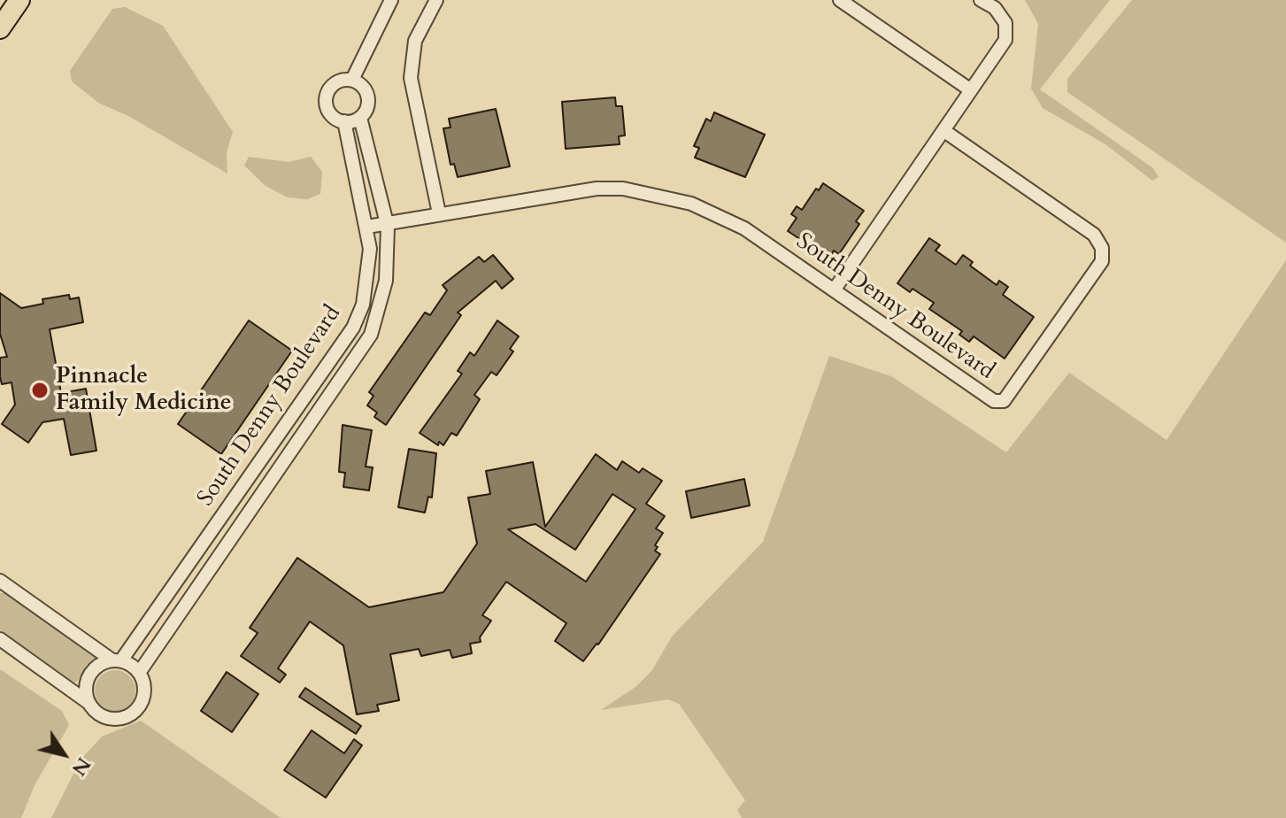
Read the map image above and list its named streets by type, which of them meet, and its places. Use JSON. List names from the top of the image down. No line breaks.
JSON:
{"streets":{"street":["South Denny Boulevard"]},"places":["Pinnacle Family Medicine"],"north":"bottom right"}
